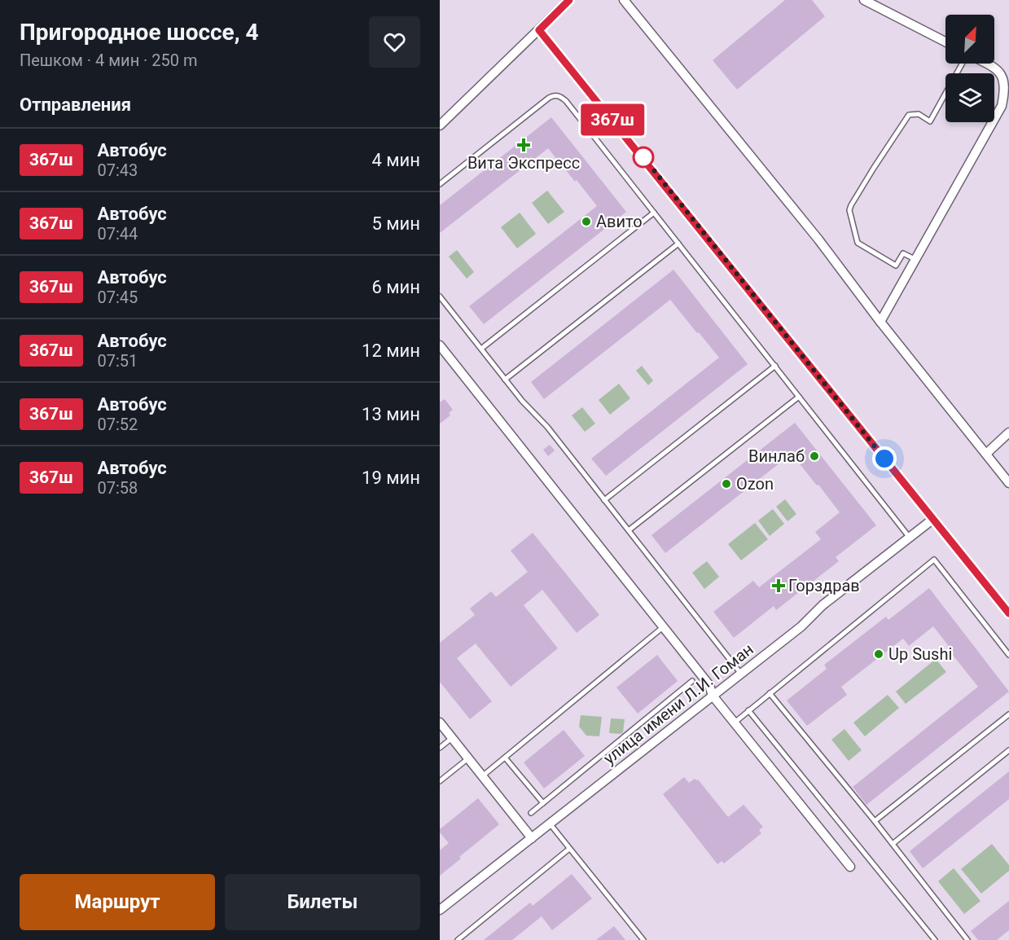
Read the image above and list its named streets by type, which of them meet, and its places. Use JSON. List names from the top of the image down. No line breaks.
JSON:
{"streets":{"street":["улица имени Л.И. Гоман"]},"places":{"health":["Вита Экспресс","Горздрав"],"other":["Авито","Винлаб","Ozon","Up Sushi"]},"lines":["bus line 367ш"],"north":"top right","page":{"heading":[["Пригородное шоссе, 4","Пешком · 4 мин · 250 m"],"Отправления"],"on_map":"367ш","list":[{"mark":"367ш","name":"Автобус","note":"07:43","value":"4 мин"},{"mark":"367ш","name":"Автобус","note":"07:44","value":"5 мин"},{"mark":"367ш","name":"Автобус","note":"07:45","value":"6 мин"},{"mark":"367ш","name":"Автобус","note":"07:51","value":"12 мин"},{"mark":"367ш","name":"Автобус","note":"07:52","value":"13 мин"},{"mark":"367ш","name":"Автобус","note":"07:58","value":"19 мин"}],"buttons":["Маршрут","Билеты"]}}
